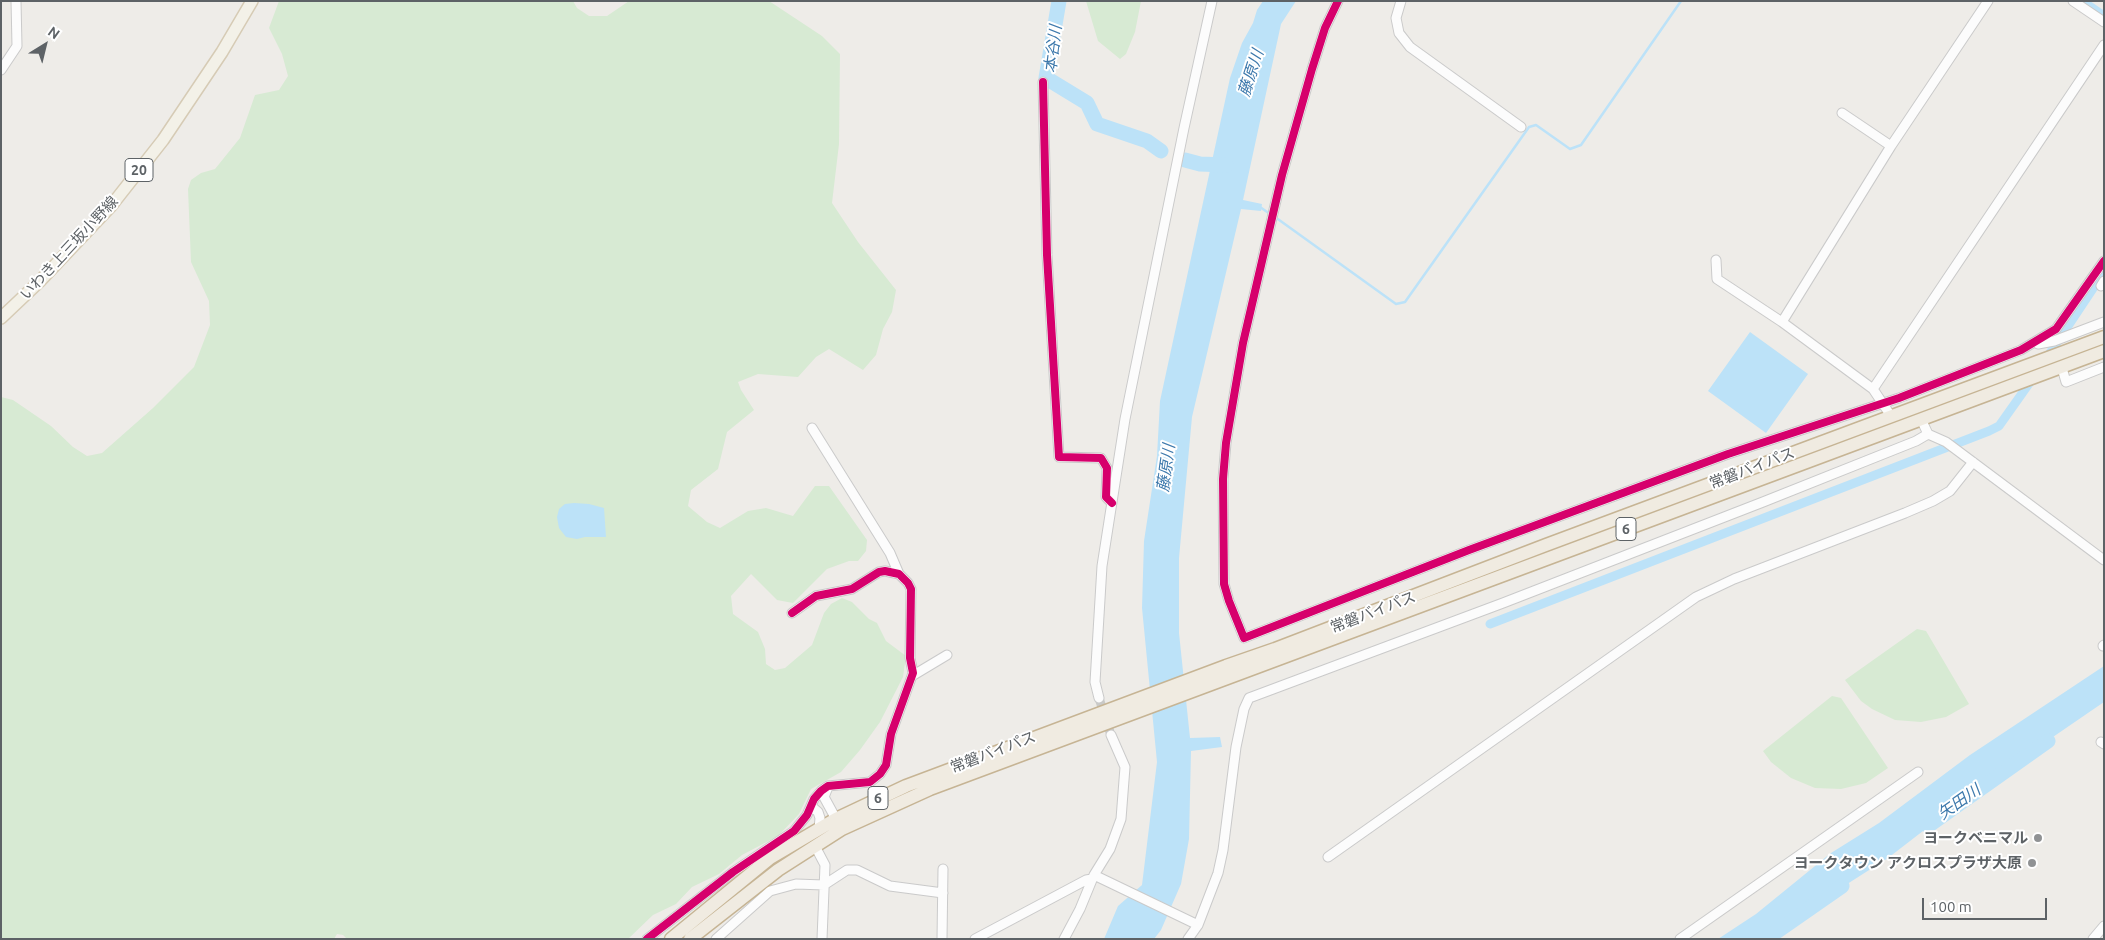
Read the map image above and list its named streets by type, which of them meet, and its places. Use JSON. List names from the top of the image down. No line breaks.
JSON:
{"streets":{"highway":["常磐バイパス","6"],"main road":["20","いわき上三坂小野線"]},"water":["本谷川","藤原川","矢田川"],"places":["ヨークベニマル","ヨークタウン アクロスプラザ大原"],"scale_bar":"100 m","north":"top right"}
